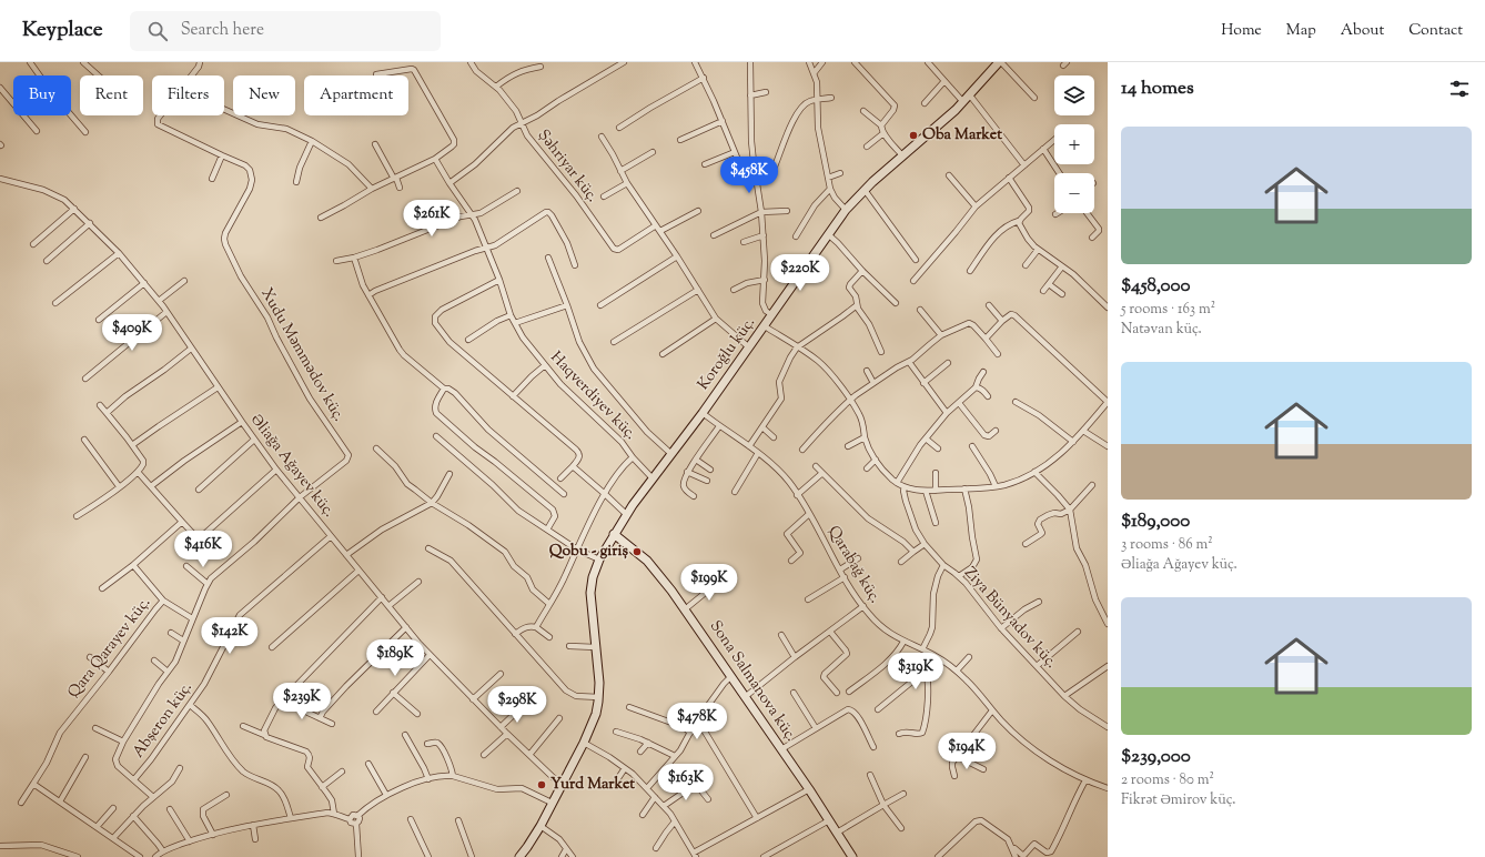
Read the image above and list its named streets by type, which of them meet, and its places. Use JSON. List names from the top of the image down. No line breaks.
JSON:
{"streets":{"street":["Şəhriyar küç.","Koroğlu küç.","Xudu Məmmədov küç.","Haqverdiyev küç.","Əliağa Ağayev küç.","Qarabağ küç.","Ziya Bünyadov küç.","Qara Qarayev küç.","Sona Salmanova küç.","Abşeron küç."]},"crossings":[["Koroğlu küç.","Haqverdiyev küç."],["Koroğlu küç.","Əliağa Ağayev küç."],["Koroğlu küç.","Qarabağ küç."],["Koroğlu küç.","Sona Salmanova küç."],["Xudu Məmmədov küç.","Əliağa Ağayev küç."],["Xudu Məmmədov küç.","Abşeron küç."],["Əliağa Ağayev küç.","Abşeron küç."]],"places":["Oba Market","Qobu - giriş","Yurd Market"],"page":{"header":"Keyplace","search":"Search here","nav":["Home","Map","About","Contact"],"heading":"14 homes","map_buttons":["+","−"],"chip":["Buy","Rent","Filters","New","Apartment"],"list":[{"name":"$458,000","note":"5 rooms · 163 m² · Natəvan küç."},{"name":"$189,000","note":"3 rooms · 86 m² · Əliağa Ağayev küç."},{"name":"$239,000","note":"2 rooms · 80 m² · Fikrət Əmirov küç."}],"price":["$458K","$261K","$220K","$409K","$416K","$199K","$142K","$189K","$319K","$239K","$298K","$478K","$194K","$163K"]}}
